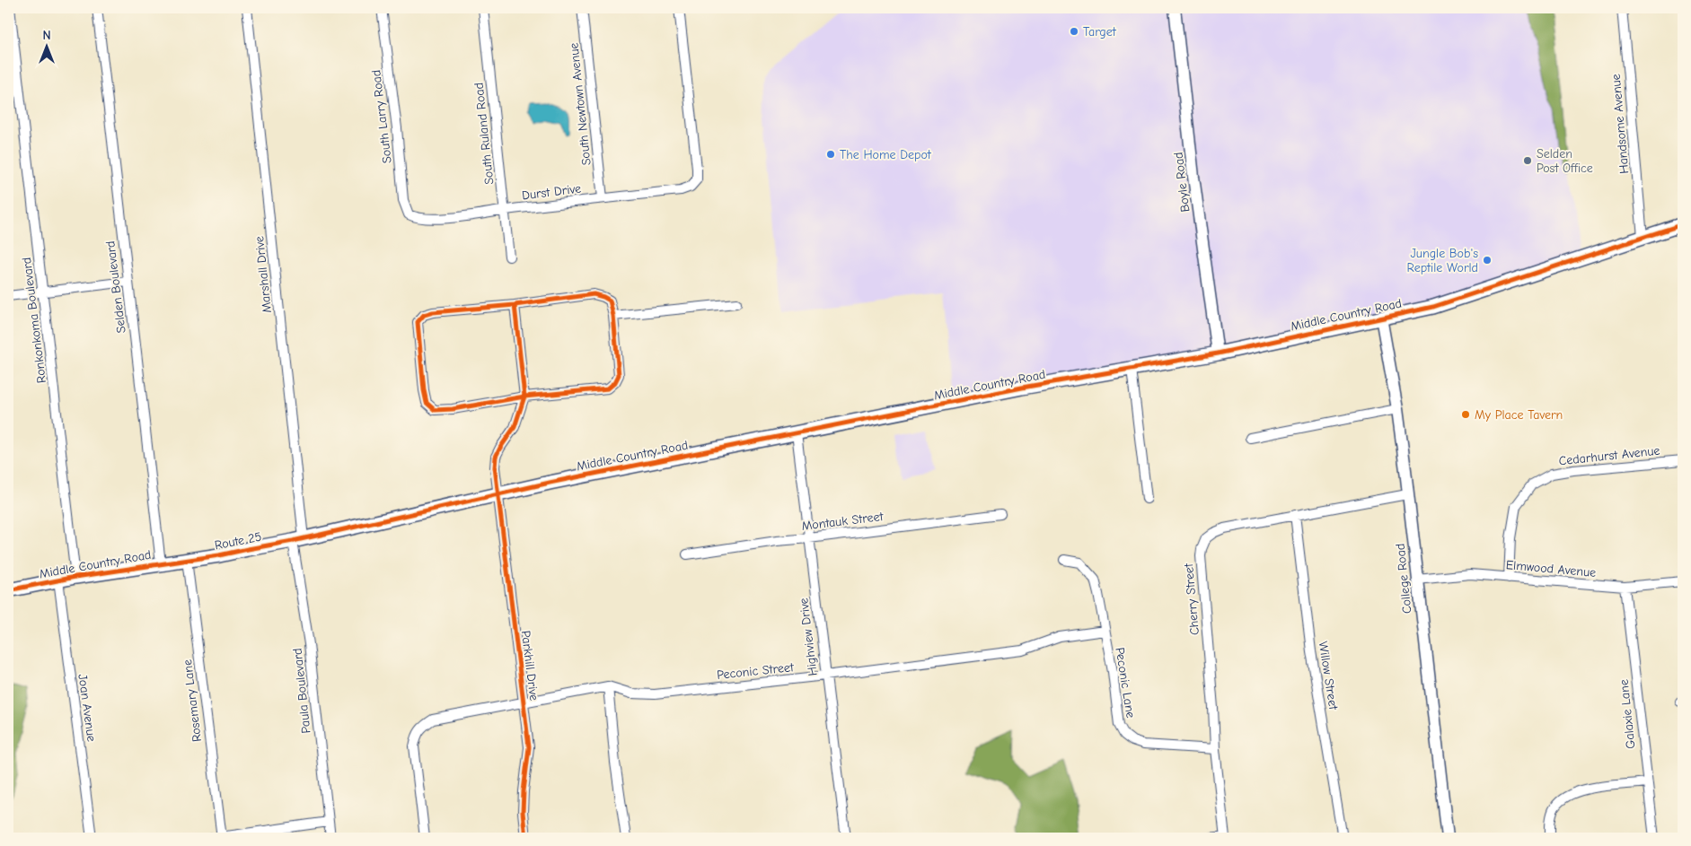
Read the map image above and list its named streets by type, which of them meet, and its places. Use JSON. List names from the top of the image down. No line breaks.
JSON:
{"streets":{"main road":["Middle Country Road","Route 25"],"street":["South Newtown Avenue","South Larry Road","Handsome Avenue","South Ruland Road","Boyle Road","Durst Drive","Marshall Drive","Selden Boulevard","Ronkonkoma Boulevard","Cedarhurst Avenue","Montauk Street","Elmwood Avenue","College Road","Cherry Street","Highview Drive","Parkhill Drive","Peconic Street","Willow Street","Peconic Lane","Paula Boulevard","Rosemary Lane","Joan Avenue","Galaxie Lane"]},"crossings":[["South Newtown Avenue","Durst Drive"],["South Larry Road","Durst Drive"],["Handsome Avenue","Middle Country Road"],["South Ruland Road","Durst Drive"],["Boyle Road","Middle Country Road"],["Marshall Drive","Middle Country Road"],["Marshall Drive","Route 25"],["Marshall Drive","Paula Boulevard"],["Selden Boulevard","Middle Country Road"],["Middle Country Road","Ronkonkoma Boulevard"],["Middle Country Road","Route 25"],["Middle Country Road","College Road"],["Middle Country Road","Highview Drive"],["Middle Country Road","Parkhill Drive"],["Middle Country Road","Paula Boulevard"],["Middle Country Road","Rosemary Lane"],["Middle Country Road","Joan Avenue"],["Cedarhurst Avenue","Elmwood Avenue"],["Montauk Street","Highview Drive"],["Route 25","Paula Boulevard"],["Route 25","Rosemary Lane"],["Elmwood Avenue","College Road"],["Elmwood Avenue","Galaxie Lane"],["College Road","Cherry Street"],["Cherry Street","Willow Street"],["Cherry Street","Peconic Lane"],["Highview Drive","Peconic Street"],["Peconic Street","Peconic Lane"]],"places":["Target","The Home Depot","Selden Post Office","Jungle Bob's Reptile World","My Place Tavern"],"north":"top"}
